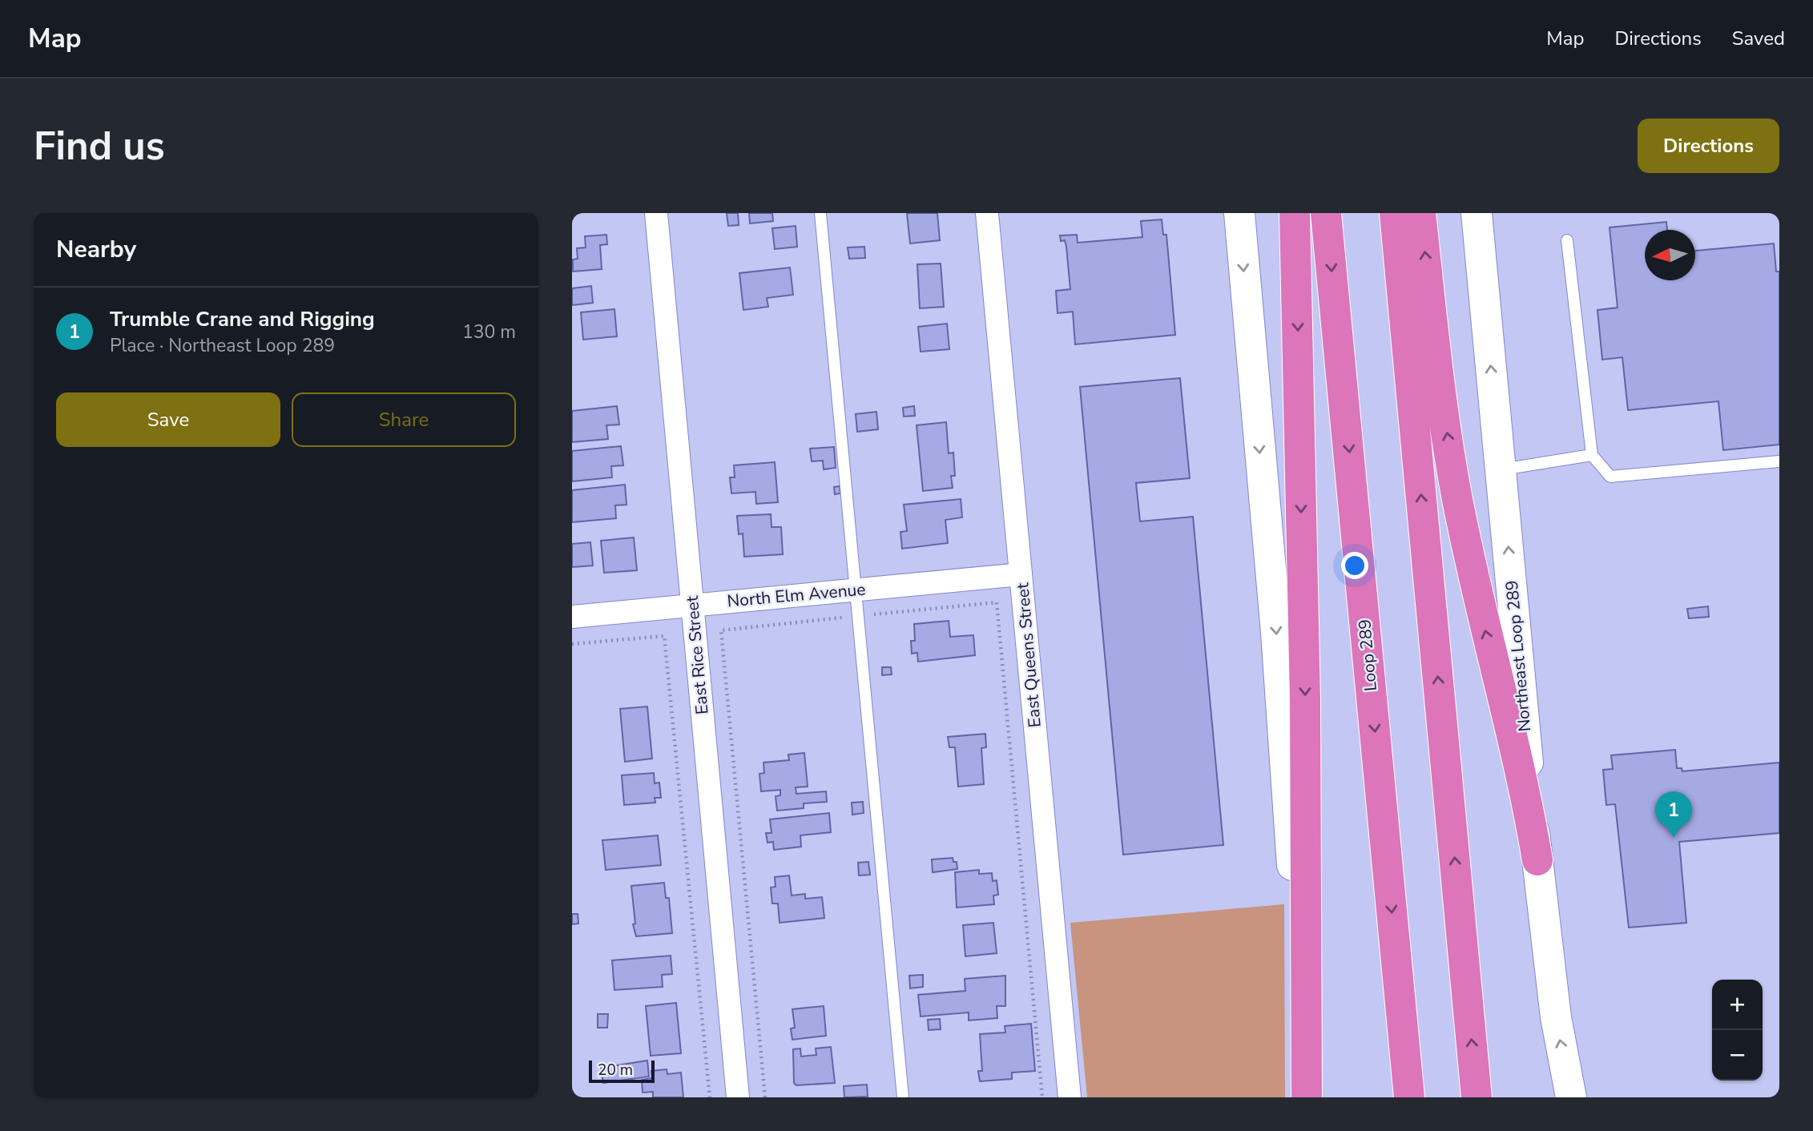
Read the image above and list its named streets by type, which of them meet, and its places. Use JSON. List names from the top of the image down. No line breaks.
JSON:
{"streets":{"highway":["Loop 289"],"main road":["Northeast Loop 289"],"street":["North Elm Avenue","East Rice Street","East Queens Street"]},"crossings":[["North Elm Avenue","East Rice Street"],["North Elm Avenue","East Queens Street"]],"scale_bar":"20 m","north":"left","page":{"header":"Map","nav":["Map","Directions","Saved"],"buttons":["Directions",["Save","Share"]],"title":"Find us","heading":"Nearby","list":[{"mark":"1","name":"Trumble Crane and Rigging","note":"Place · Northeast Loop 289","value":"130 m"}],"pins":"1","map_buttons":["+","−"],"scale":"20 m"}}
